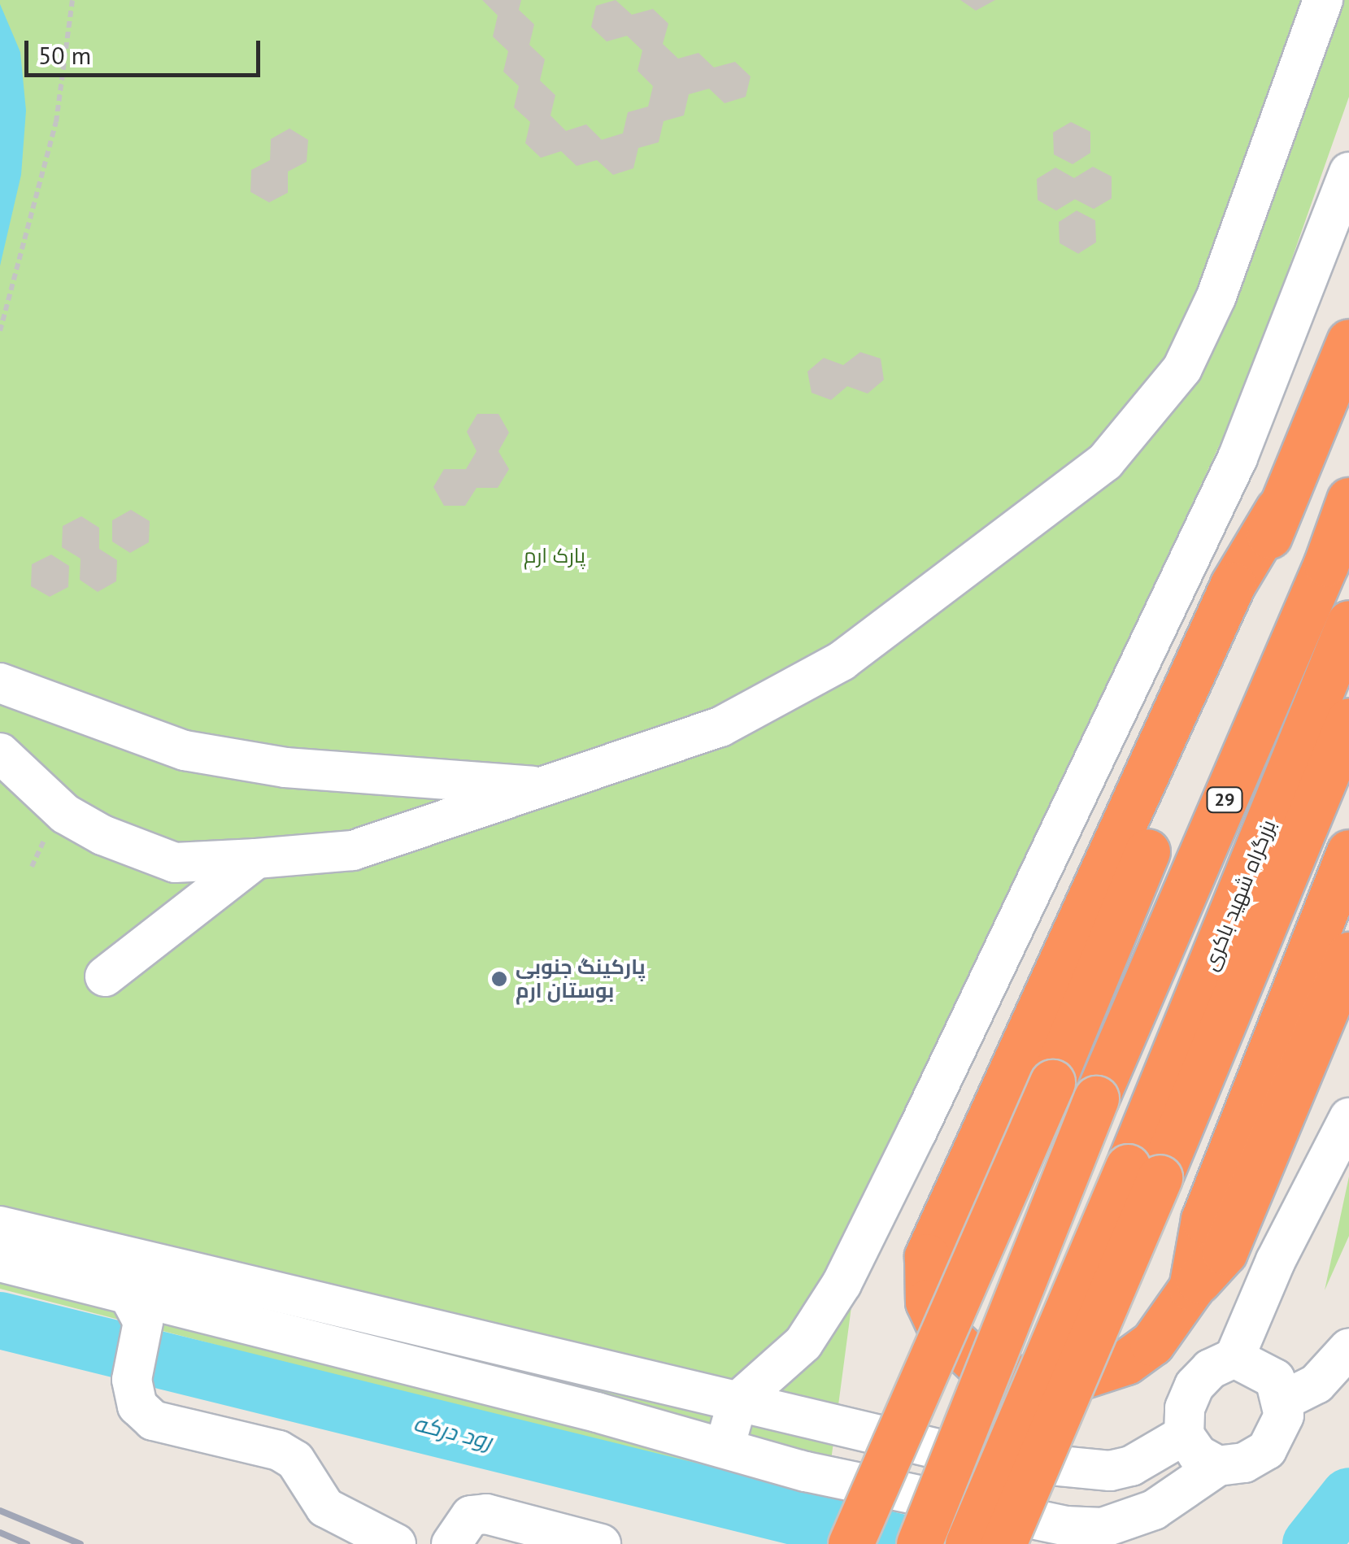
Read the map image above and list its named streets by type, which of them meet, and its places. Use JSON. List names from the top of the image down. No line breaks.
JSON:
{"streets":{"highway":["29","بزرگراه شهید باکری"]},"crossings":[["29","بزرگراه شهید باکری"]],"water":["رود درکه"],"parks":["پارک ارم"],"places":["پارکینگ جنوبی بوستان ارم"],"scale_bar":"50 m"}
